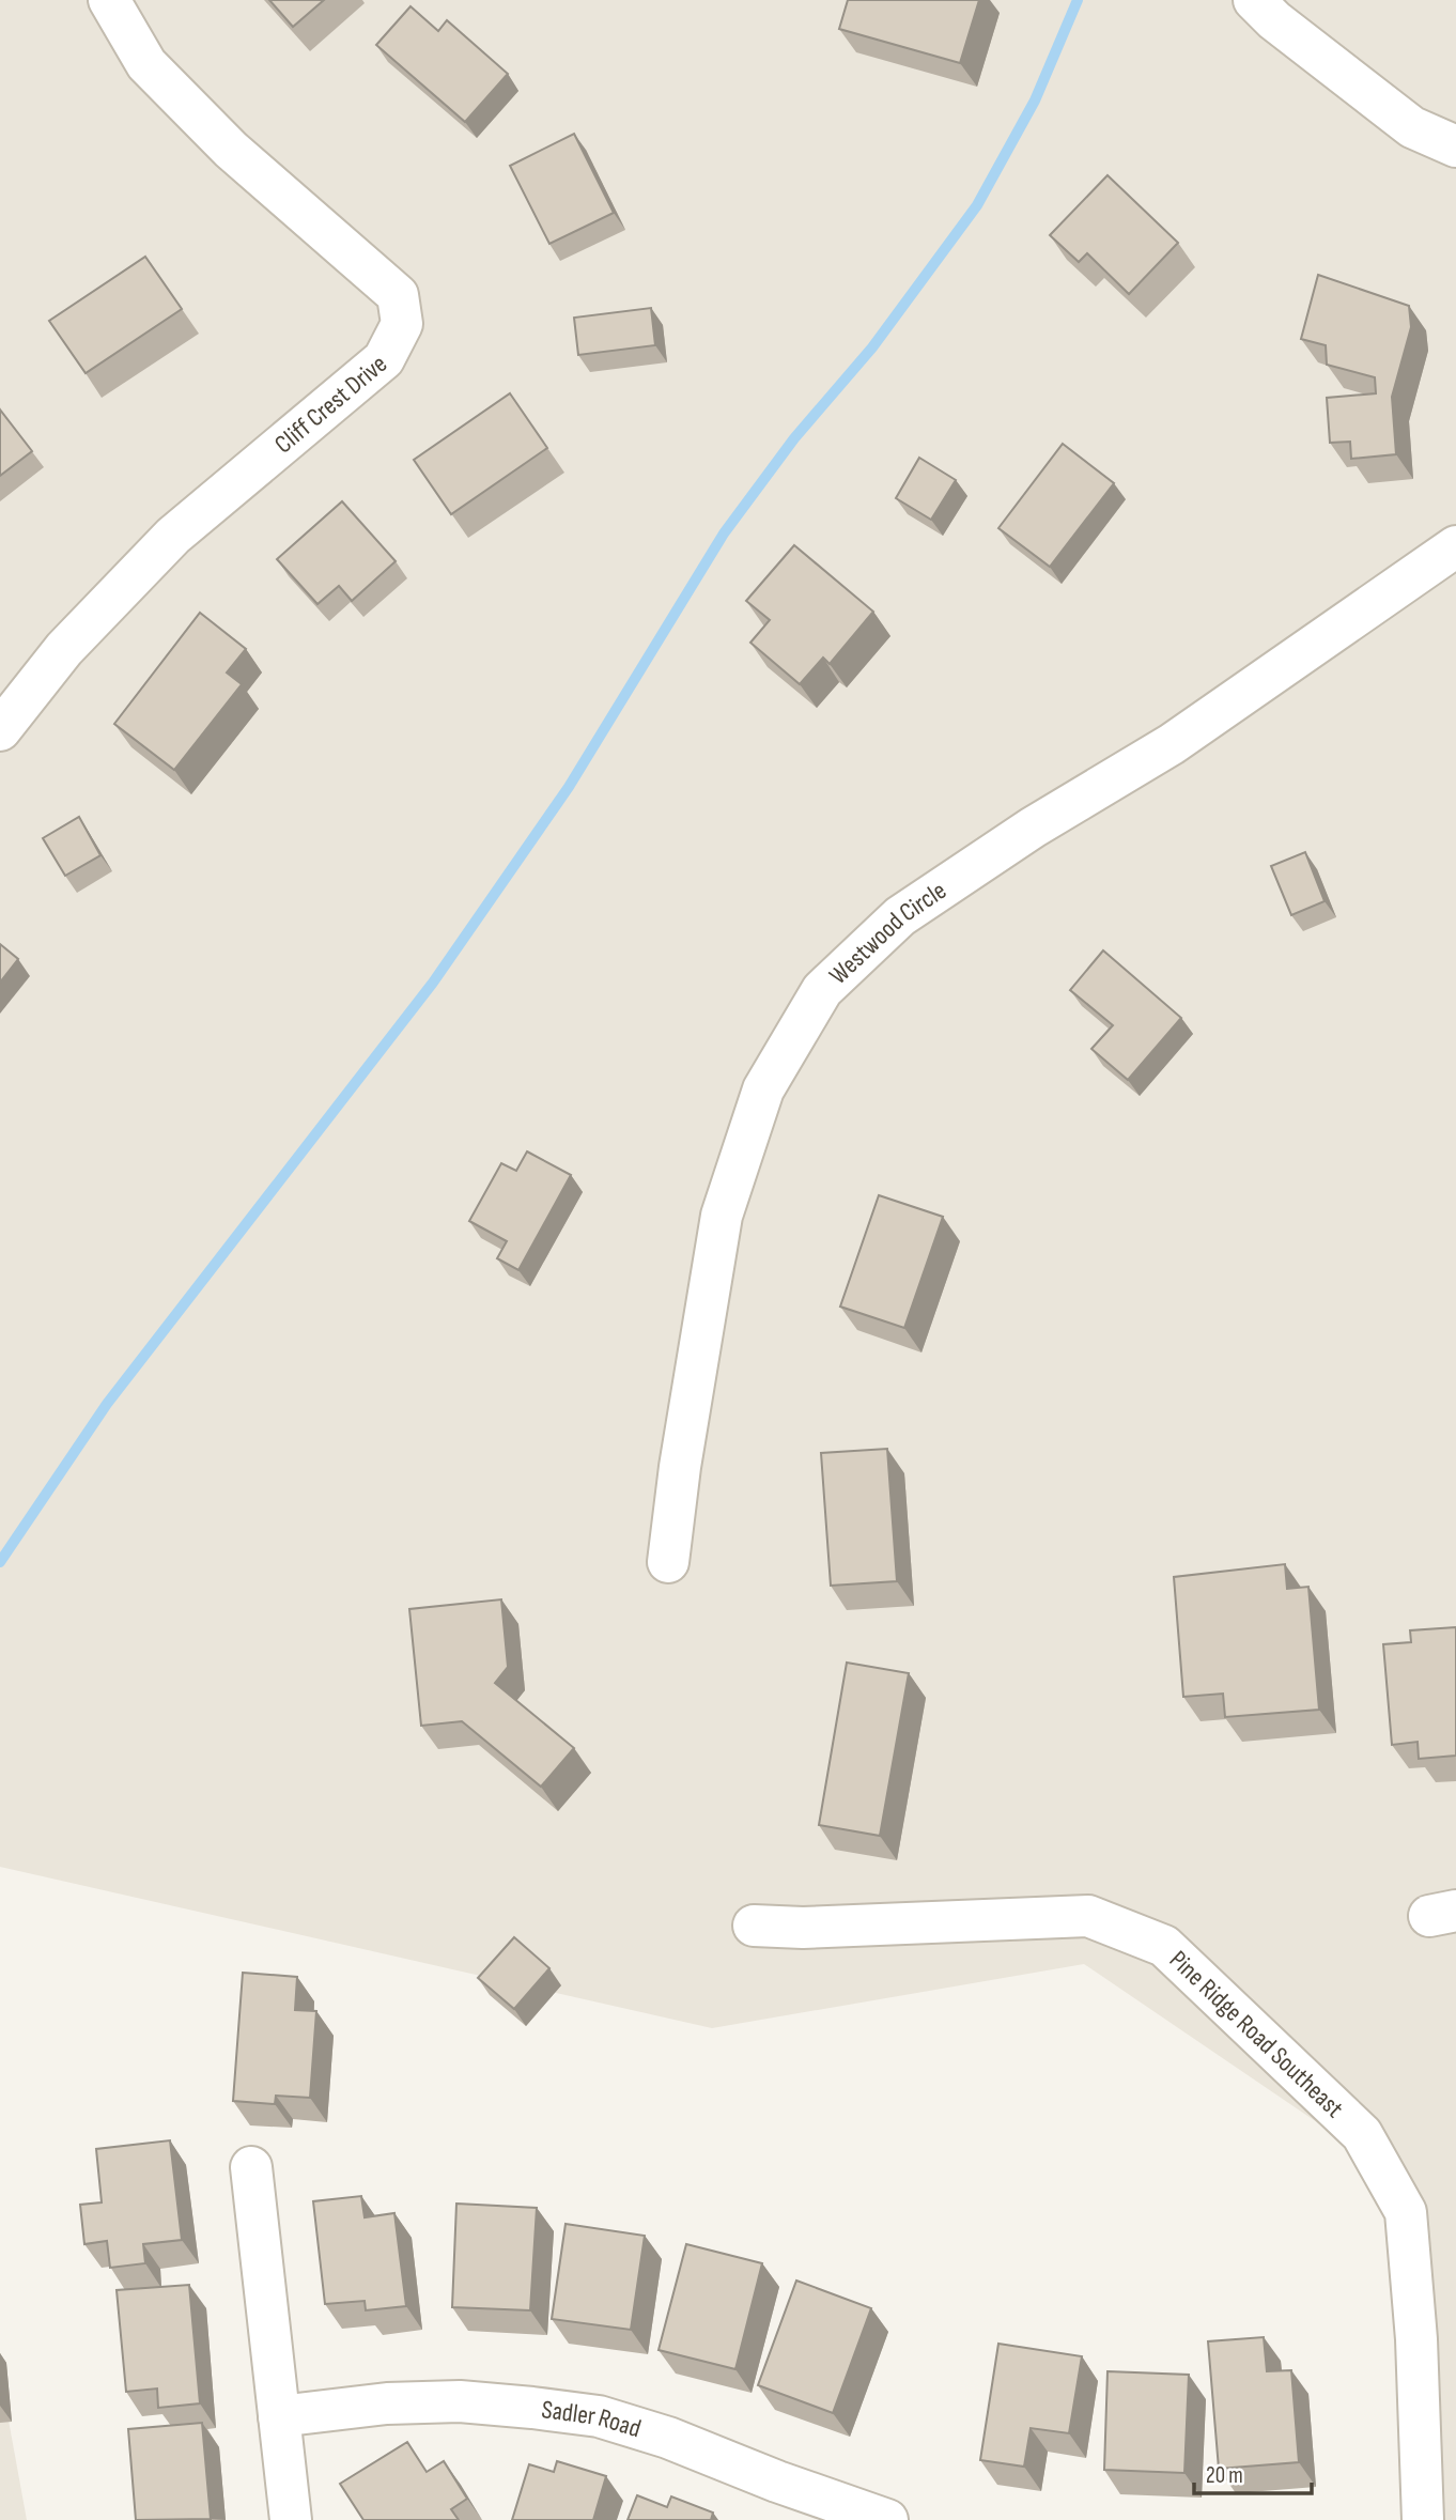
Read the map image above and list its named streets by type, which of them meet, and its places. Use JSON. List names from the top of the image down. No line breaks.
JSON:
{"streets":{"street":["Cliff Crest Drive","Westwood Circle","Pine Ridge Road Southeast","Sadler Road"]},"scale_bar":"20 m"}
